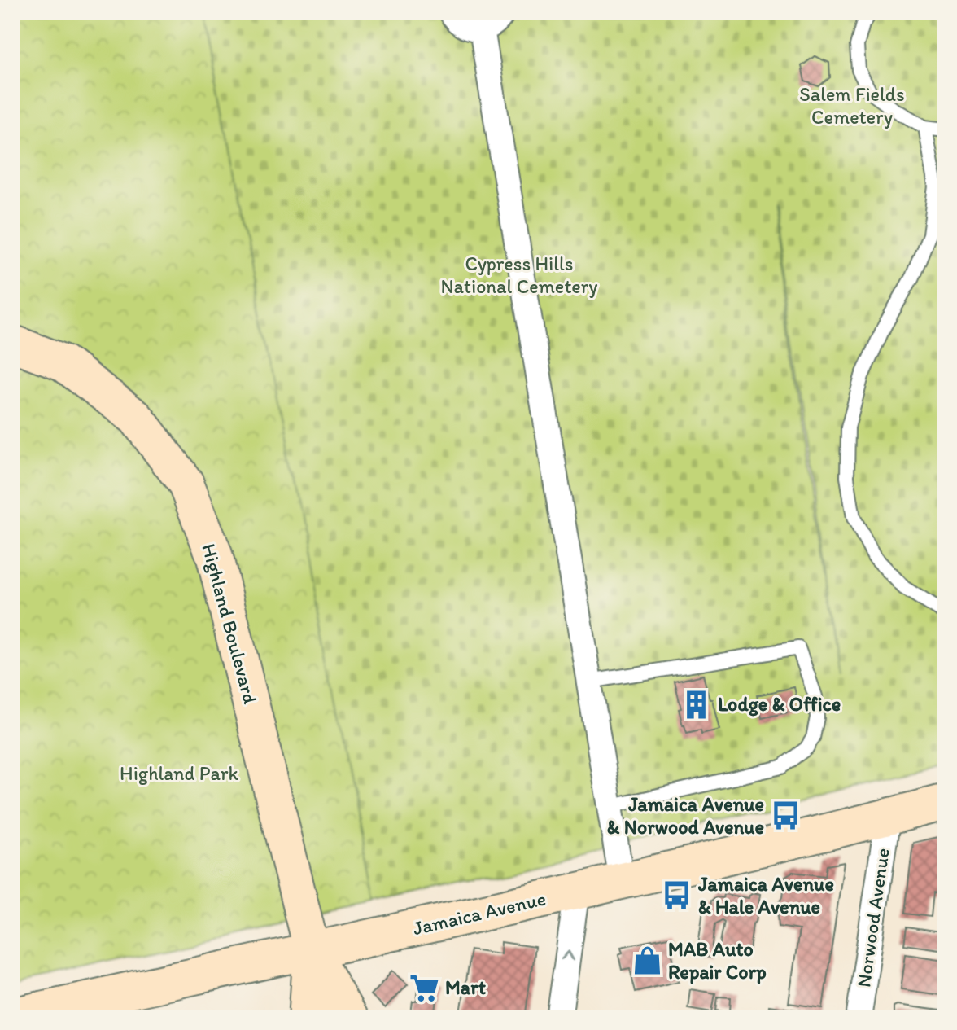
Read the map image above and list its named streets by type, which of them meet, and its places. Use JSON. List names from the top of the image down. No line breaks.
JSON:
{"streets":{"main road":["Highland Boulevard","Jamaica Avenue"],"street":["Norwood Avenue"]},"crossings":[["Highland Boulevard","Jamaica Avenue"],["Jamaica Avenue","Norwood Avenue"]],"parks":["Salem Fields Cemetery","Cypress Hills National Cemetery","Highland Park"],"places":{"building":["Lodge & Office"],"bus stop":["Jamaica Avenue & Norwood Avenue","Jamaica Avenue & Hale Avenue"],"shop":["MAB Auto Repair Corp"],"supermarket":["Mart"]}}
